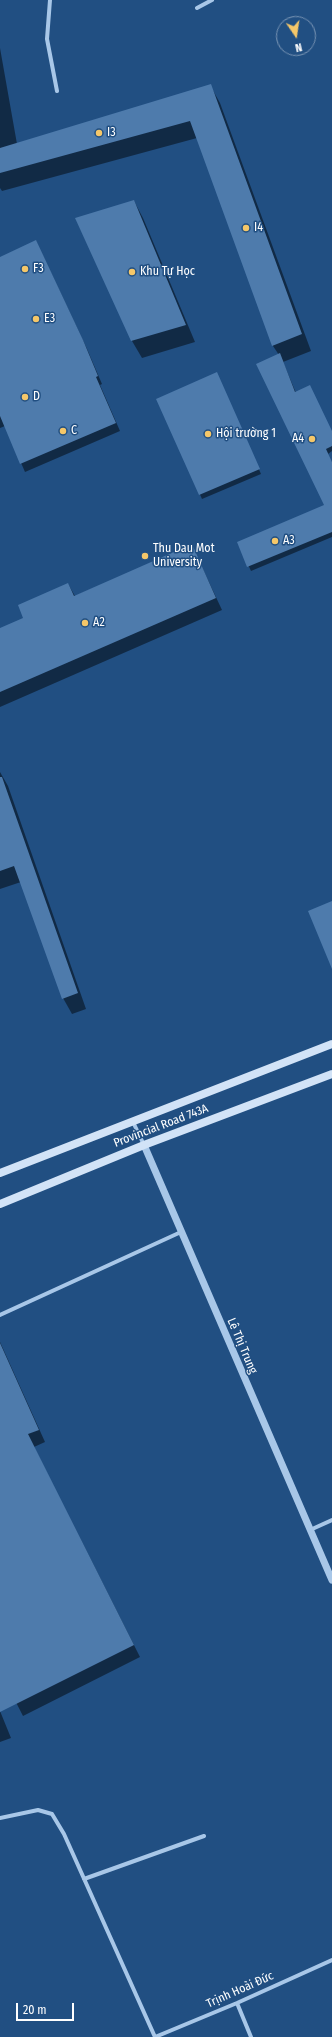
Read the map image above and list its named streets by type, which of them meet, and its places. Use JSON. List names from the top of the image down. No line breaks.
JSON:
{"streets":{"main road":["Provincial Road 743A"],"street":["Lê Thị Trung","Trịnh Hoài Đức"]},"crossings":[["Provincial Road 743A","Lê Thị Trung"]],"places":["I3","I4","F3","Khu Tự Học","E3","D","C","Hội trường 1","A4","A3","Thu Dau Mot University","A2"],"scale_bar":"20 m","north":"bottom"}
